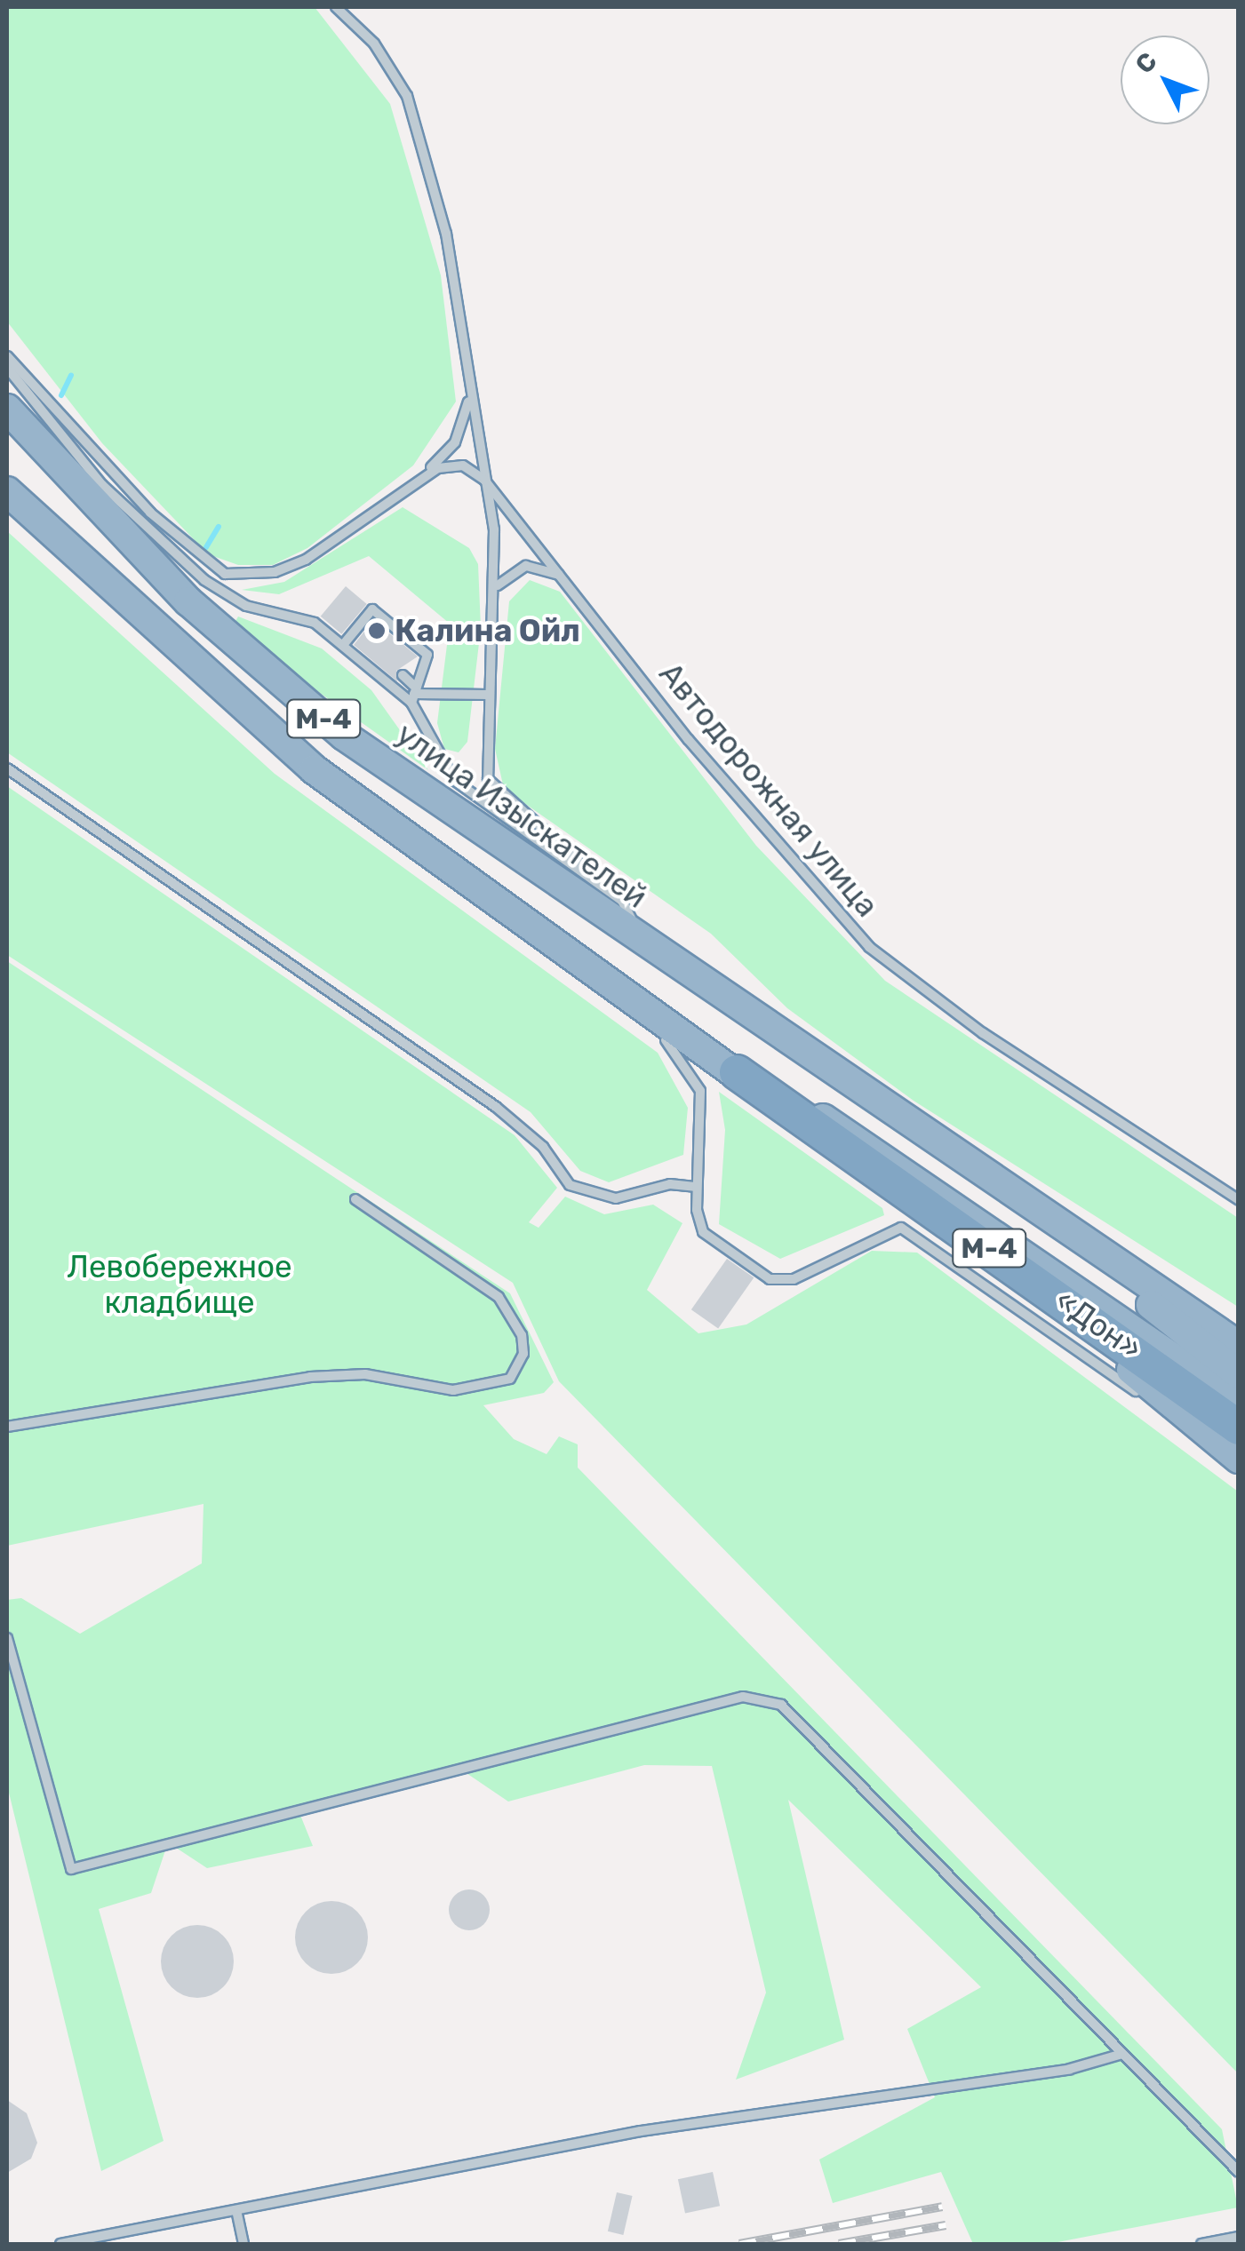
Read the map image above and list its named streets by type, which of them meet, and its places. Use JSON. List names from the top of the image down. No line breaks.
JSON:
{"streets":{"highway":["М-4","улица Изыскателей","«Дон»"],"lane":["Автодорожная улица"]},"crossings":[["М-4","улица Изыскателей"],["М-4","«Дон»"]],"parks":["Левобережное кладбище"],"places":["Калина Ойл"],"north":"top left"}
